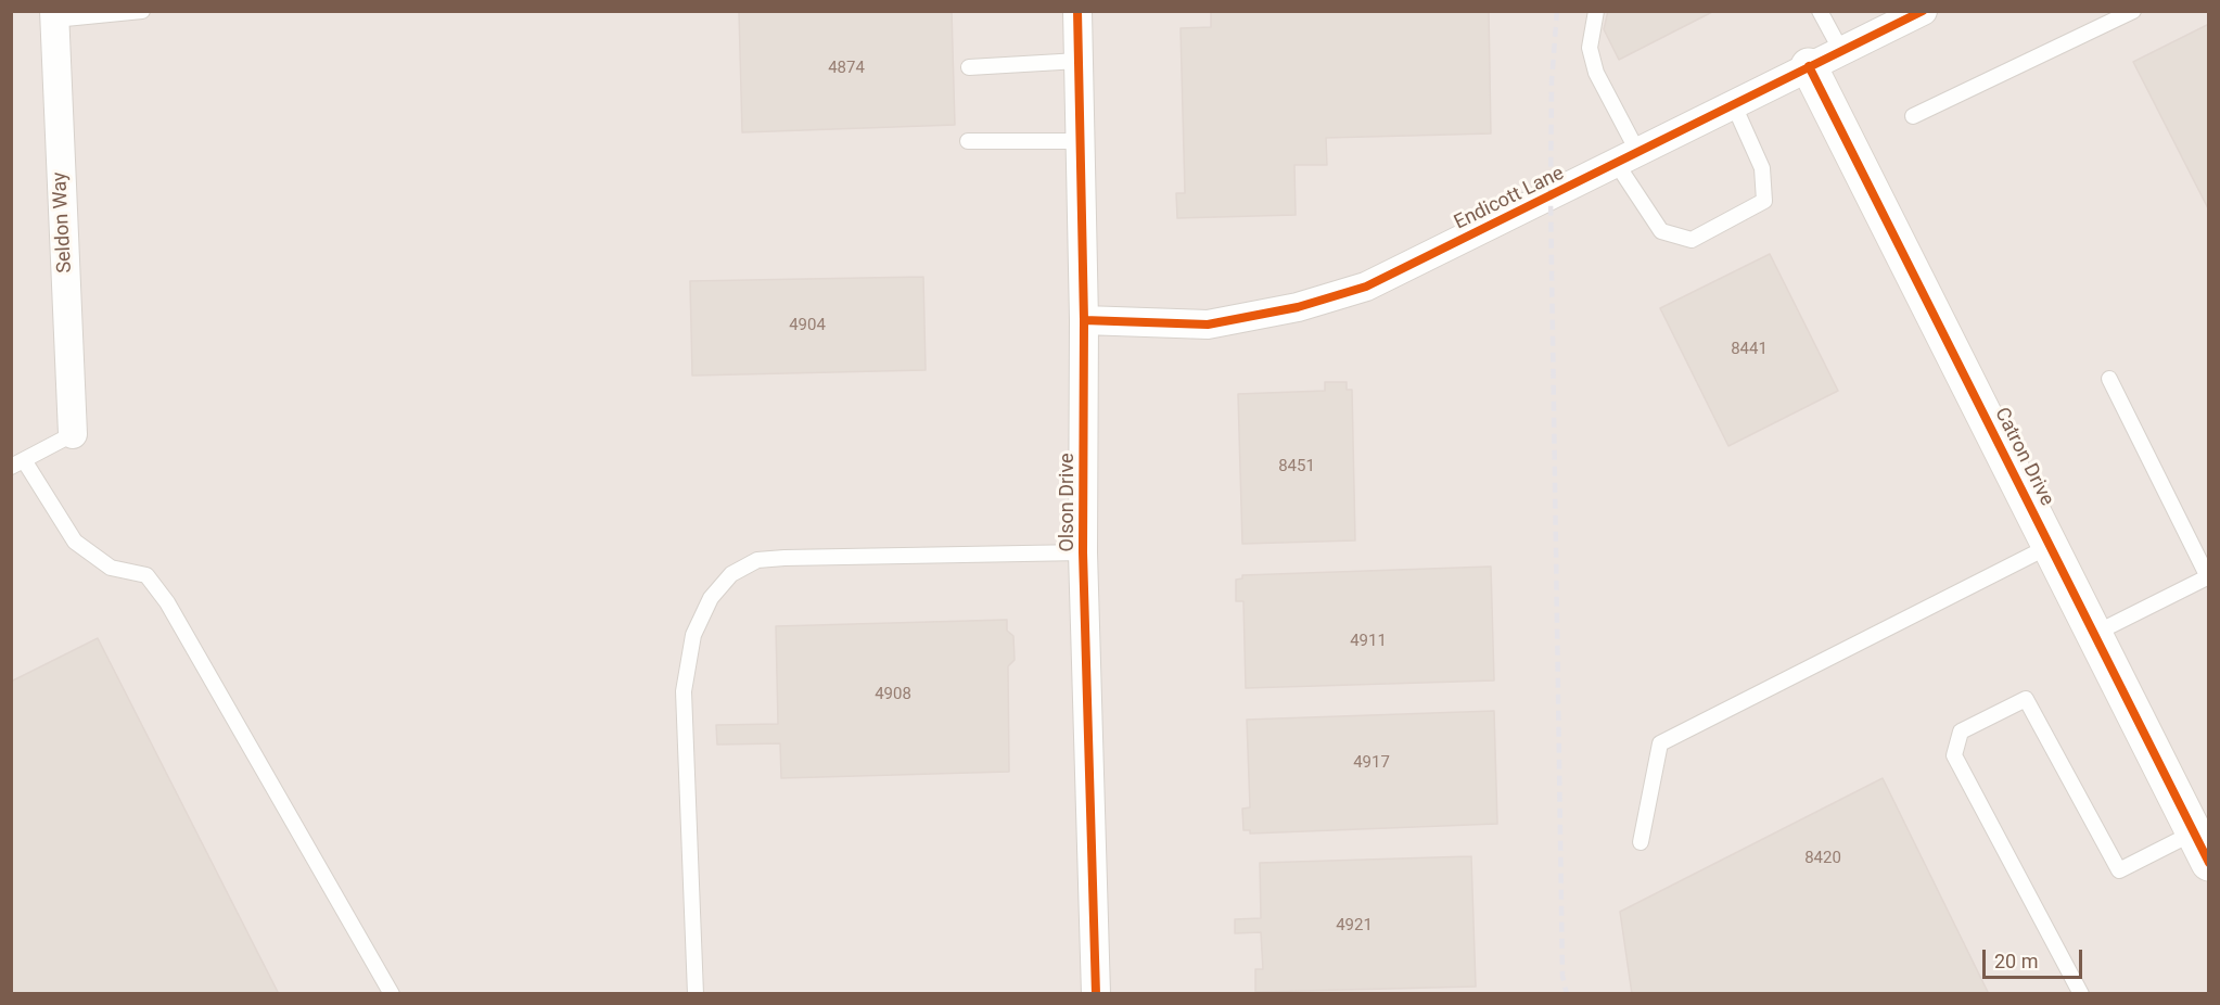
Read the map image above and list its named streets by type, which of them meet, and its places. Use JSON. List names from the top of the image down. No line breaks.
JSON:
{"streets":{"street":["Endicott Lane","Seldon Way","Catron Drive","Olson Drive"]},"crossings":[["Endicott Lane","Catron Drive"],["Endicott Lane","Olson Drive"]],"house_numbers":["4874","4904","8441","8451","4911","4908","4917","8420","4921"],"scale_bar":"20 m"}
